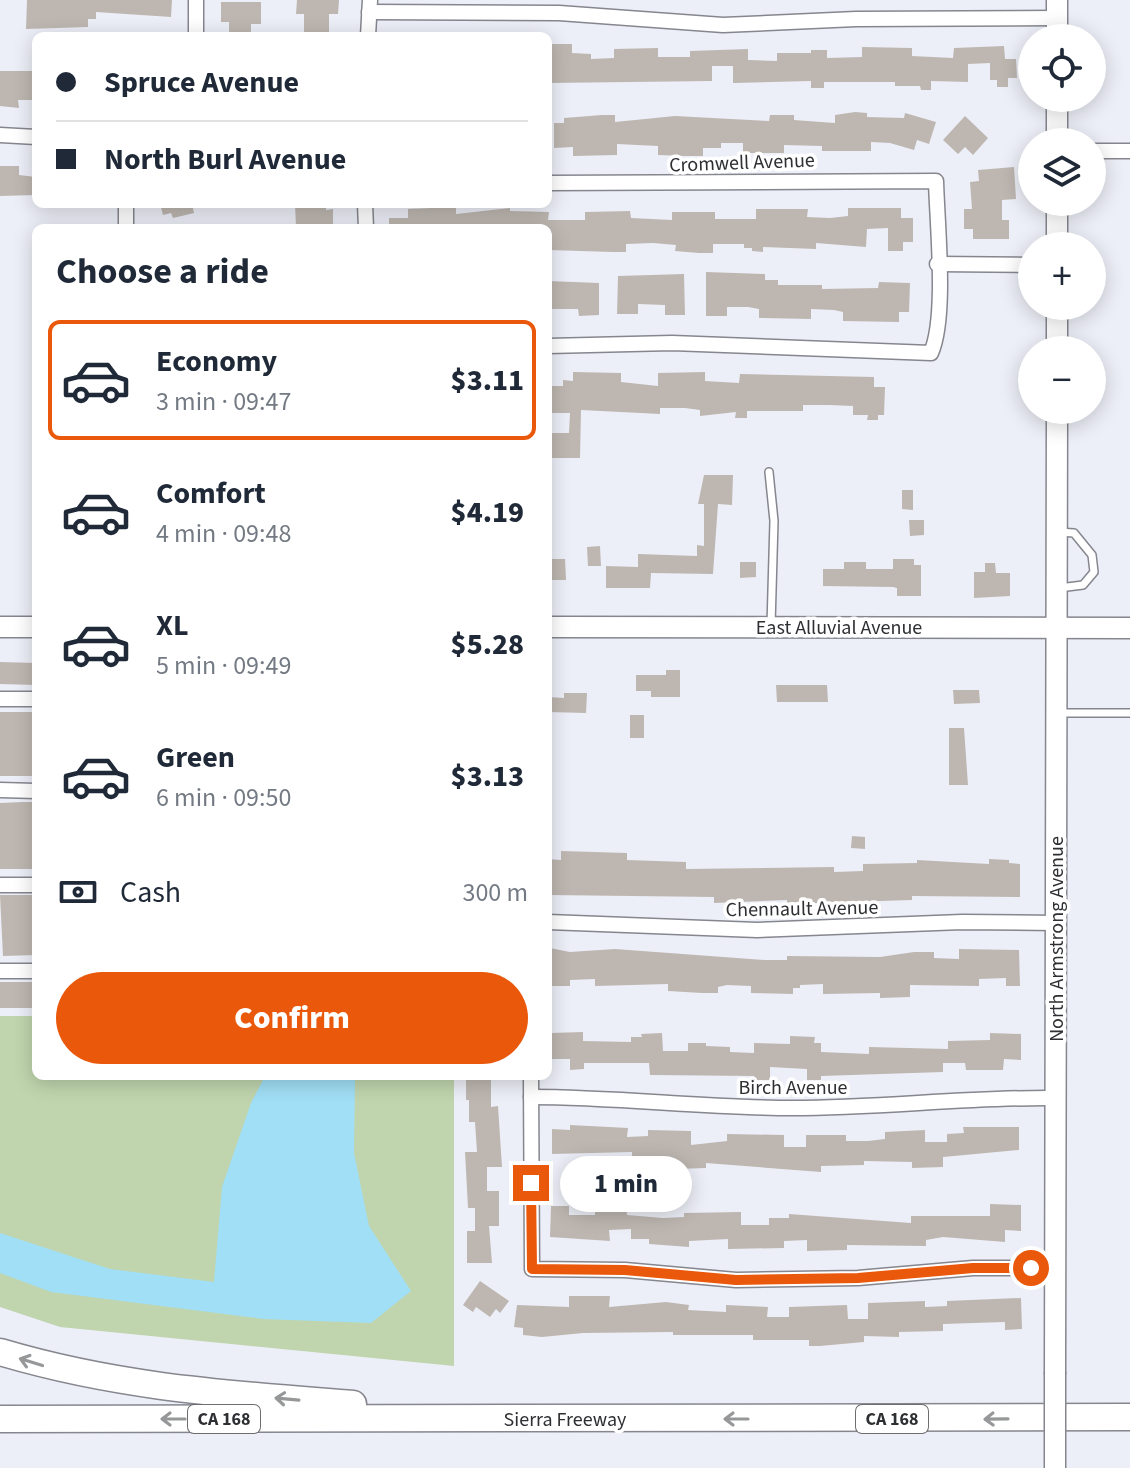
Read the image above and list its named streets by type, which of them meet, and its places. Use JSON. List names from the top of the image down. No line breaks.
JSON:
{"streets":{"highway":["CA 168","Sierra Freeway"],"street":["Cromwell Avenue","East Alluvial Avenue","Chennault Avenue","North Armstrong Avenue","Birch Avenue"]},"crossings":[["East Alluvial Avenue","North Armstrong Avenue"],["Chennault Avenue","North Armstrong Avenue"],["North Armstrong Avenue","Birch Avenue"]],"page":{"map_buttons":["+","−"],"banner":["Spruce Avenue","North Burl Avenue"],"heading":"Choose a ride","list":[{"name":"Economy","note":"3 min · 09:47","value":"$3.11"},{"name":"Comfort","note":"4 min · 09:48","value":"$4.19"},{"name":"XL","note":"5 min · 09:49","value":"$5.28"},{"name":"Green","note":"6 min · 09:50","value":"$3.13"}],"pay":["Cash","300 m"],"buttons":"Confirm","bubble":"1 min"}}
